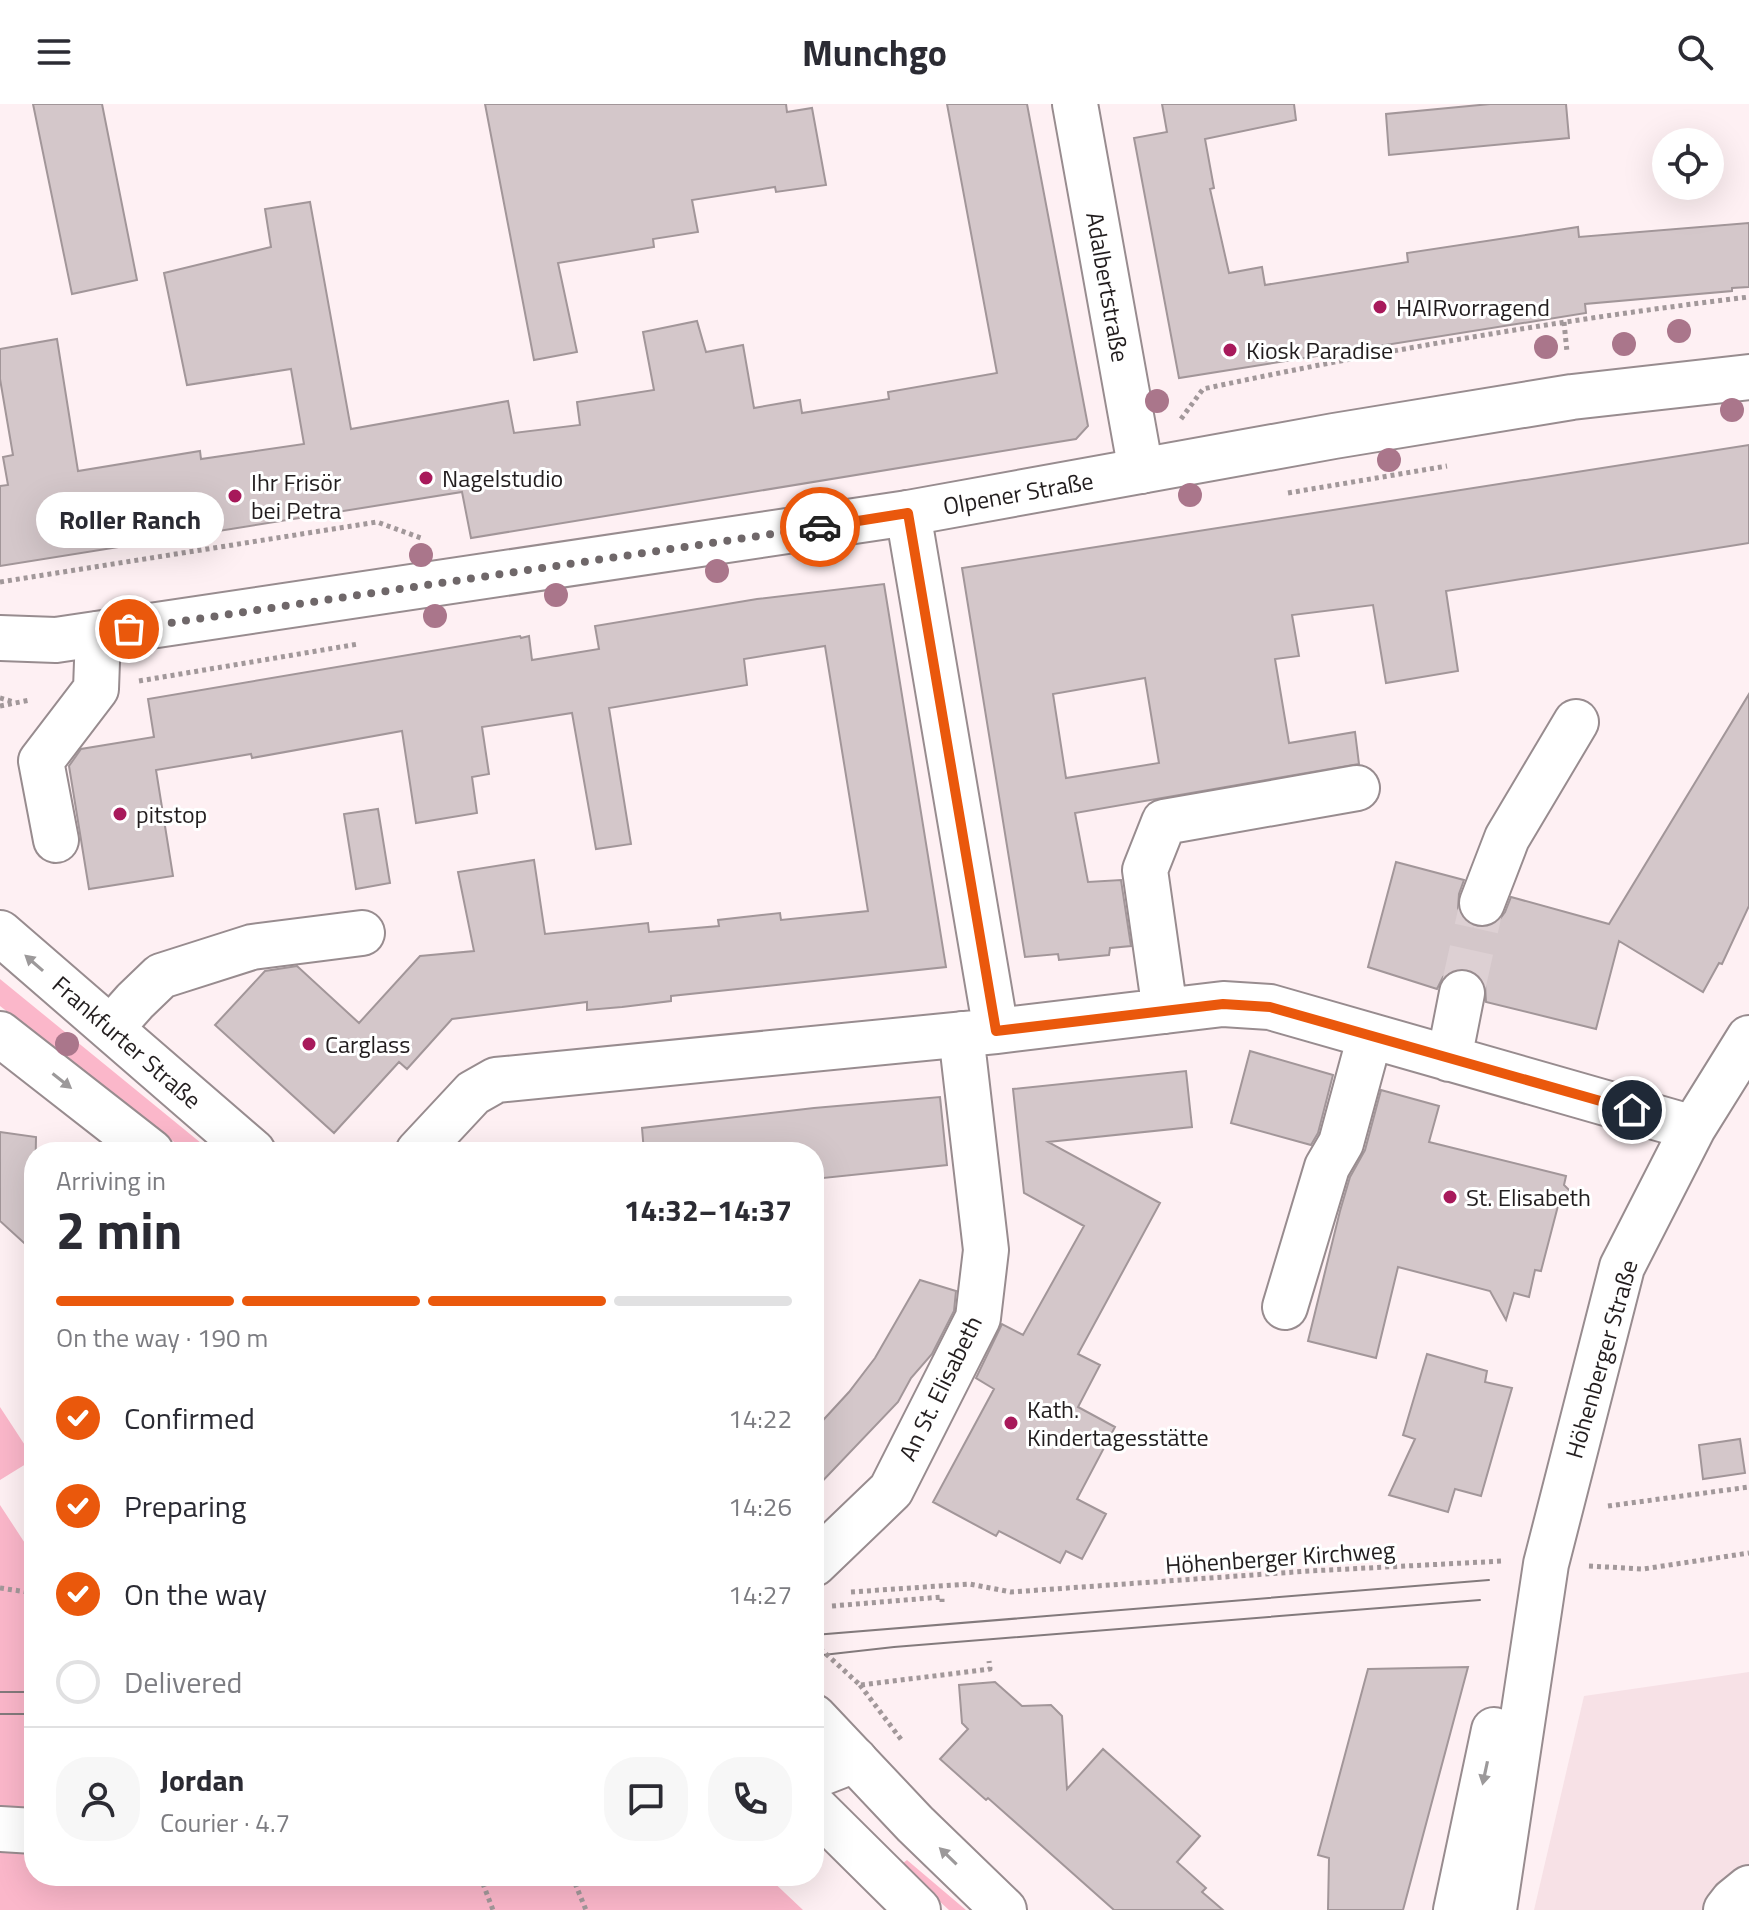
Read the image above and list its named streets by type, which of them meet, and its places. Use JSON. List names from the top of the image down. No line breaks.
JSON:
{"streets":{"street":["Adalbertstraße","Olpener Straße","Frankfurter Straße","Höhenberger Straße","An St. Elisabeth"],"path":["Höhenberger Kirchweg"]},"crossings":[["Adalbertstraße","Olpener Straße"],["Olpener Straße","An St. Elisabeth"],["Höhenberger Straße","Höhenberger Kirchweg"],["An St. Elisabeth","Höhenberger Kirchweg"]],"places":["HAIRvorragend","Kiosk Paradise","Nagelstudio","Ihr Frisör bei Petra","Roller Ranch","pitstop","Carglass","St. Elisabeth","Kath. Kindertagesstätte"],"page":{"header":"Munchgo","bubble":"Roller Ranch","heading":["2 min","Arriving in","14:32–14:37"],"panel":["Jordan","Courier · 4.7"],"bar":"On the way · 190 m","list":[["Confirmed","14:22"],["Preparing","14:26"],["On the way","14:27"],"Delivered"]}}
